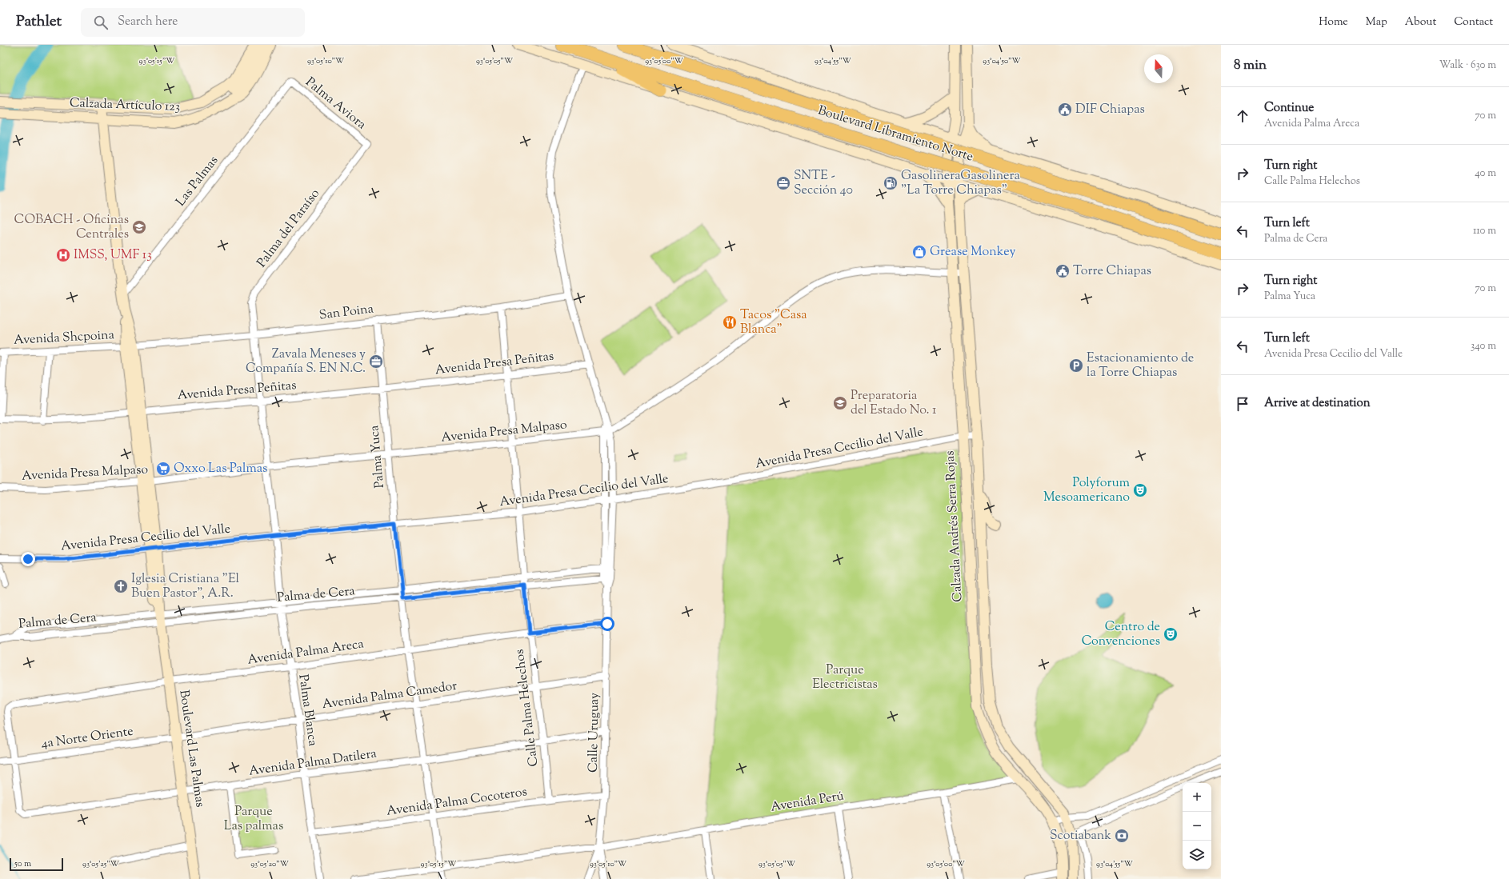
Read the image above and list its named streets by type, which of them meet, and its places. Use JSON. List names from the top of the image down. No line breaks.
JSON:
{"streets":{"highway":["Boulevard Libramiento Norte"],"main road":["Calzada Artículo 123","Calzada Andrés Serra Rojas","Boulevard Las Palmas"],"street":["Palma Aviora","Las Palmas","Palma del Paraíso","San Poina","Avenida Shcpoina","Avenida Presa Peñitas","Avenida Presa Malpaso","Avenida Presa Cecilio del Valle","Palma Yuca","Palma de Cera","Avenida Palma Areca","Avenida Palma Camedor","Calle Palma Helechos","Palma Blanca","Calle Uruguay","4a Norte Oriente","Avenida Palma Datilera","Avenida Palma Cocoteros","Avenida Perú"]},"crossings":[["Palma Aviora","Las Palmas"],["Palma Aviora","Palma del Paraíso"],["Calzada Artículo 123","Boulevard Las Palmas"],["Las Palmas","Boulevard Las Palmas"],["Palma del Paraíso","San Poina"],["Palma del Paraíso","Avenida Presa Peñitas"],["Palma del Paraíso","Avenida Presa Malpaso"],["Palma del Paraíso","Palma Blanca"],["San Poina","Avenida Shcpoina"],["San Poina","Palma Yuca"],["San Poina","Calle Palma Helechos"],["San Poina","Boulevard Las Palmas"],["Avenida Shcpoina","Boulevard Las Palmas"],["Avenida Presa Peñitas","Palma Yuca"],["Avenida Presa Peñitas","Calle Palma Helechos"],["Avenida Presa Peñitas","Boulevard Las Palmas"],["Avenida Presa Malpaso","Palma Yuca"],["Avenida Presa Malpaso","Calzada Andrés Serra Rojas"],["Avenida Presa Malpaso","Calle Palma Helechos"],["Avenida Presa Malpaso","Palma Blanca"],["Avenida Presa Malpaso","Boulevard Las Palmas"],["Avenida Presa Cecilio del Valle","Palma Yuca"],["Avenida Presa Cecilio del Valle","Calzada Andrés Serra Rojas"],["Avenida Presa Cecilio del Valle","Calle Palma Helechos"],["Avenida Presa Cecilio del Valle","Palma Blanca"],["Avenida Presa Cecilio del Valle","Boulevard Las Palmas"],["Palma Yuca","Palma de Cera"],["Palma Yuca","Avenida Palma Areca"],["Palma Yuca","Avenida Palma Camedor"],["Palma Yuca","Avenida Palma Datilera"],["Palma Yuca","Avenida Palma Cocoteros"],["Palma Yuca","Avenida Perú"],["Calzada Andrés Serra Rojas","Avenida Perú"],["Palma de Cera","Calle Palma Helechos"],["Palma de Cera","Palma Blanca"],["Palma de Cera","Calle Uruguay"],["Palma de Cera","Boulevard Las Palmas"],["Avenida Palma Areca","Calle Palma Helechos"],["Avenida Palma Areca","Palma Blanca"],["Avenida Palma Areca","Calle Uruguay"],["Avenida Palma Areca","4a Norte Oriente"],["Avenida Palma Areca","Boulevard Las Palmas"],["Avenida Palma Areca","Avenida Palma Datilera"],["Avenida Palma Camedor","Calle Palma Helechos"],["Avenida Palma Camedor","Palma Blanca"],["Avenida Palma Camedor","Calle Uruguay"],["Avenida Palma Camedor","4a Norte Oriente"],["Avenida Palma Camedor","Boulevard Las Palmas"],["Calle Palma Helechos","Avenida Palma Datilera"],["Calle Palma Helechos","Avenida Palma Cocoteros"],["Palma Blanca","Avenida Palma Datilera"],["Palma Blanca","Avenida Palma Cocoteros"],["Calle Uruguay","Avenida Palma Datilera"],["Calle Uruguay","Avenida Palma Cocoteros"],["Calle Uruguay","Avenida Perú"],["4a Norte Oriente","Boulevard Las Palmas"],["4a Norte Oriente","Avenida Palma Datilera"],["Boulevard Las Palmas","Avenida Palma Datilera"]],"parks":["Parque Electricistas","Parque Las palmas"],"places":{"public building":["DIF Chiapas","Torre Chiapas"],"office":["SNTE - Sección 40","Zavala Meneses y Compañía S. EN N.C."],"fuel station":["GasolineraGasolinera \"La Torre Chiapas\""],"school or university":["COBACH - Oficinas Centrales","Preparatoria del Estado No. 1"],"shop":["Grease Monkey"],"hospital":["IMSS, UMF 13"],"restaurant":["Tacos \"Casa Blanca\""],"parking":["Estacionamiento de la Torre Chiapas"],"supermarket":["Oxxo Las Palmas"],"theatre":["Polyforum Mesoamericano","Centro de Convenciones"],"church":["Iglesia Cristiana \"El Buen Pastor\", A.R."],"bank":["Scotiabank"]},"scale_bar":"50 m","north":"top","page":{"header":"Pathlet","search":"Search here","nav":["Home","Map","About","Contact"],"heading":["8 min","Walk · 630 m"],"list":[["Continue","Avenida Palma Areca","70 m"],["Turn right","Calle Palma Helechos","40 m"],["Turn left","Palma de Cera","110 m"],["Turn right","Palma Yuca","70 m"],["Turn left","Avenida Presa Cecilio del Valle","340 m"],"Arrive at destination"],"map_buttons":["+","−"],"scale":"50 m"},"coordinates":["93°05'15\"W","93°05'10\"W","93°05'05\"W","93°05'00\"W","93°04'55\"W","93°04'50\"W","93°05'25\"W","93°05'20\"W"]}
